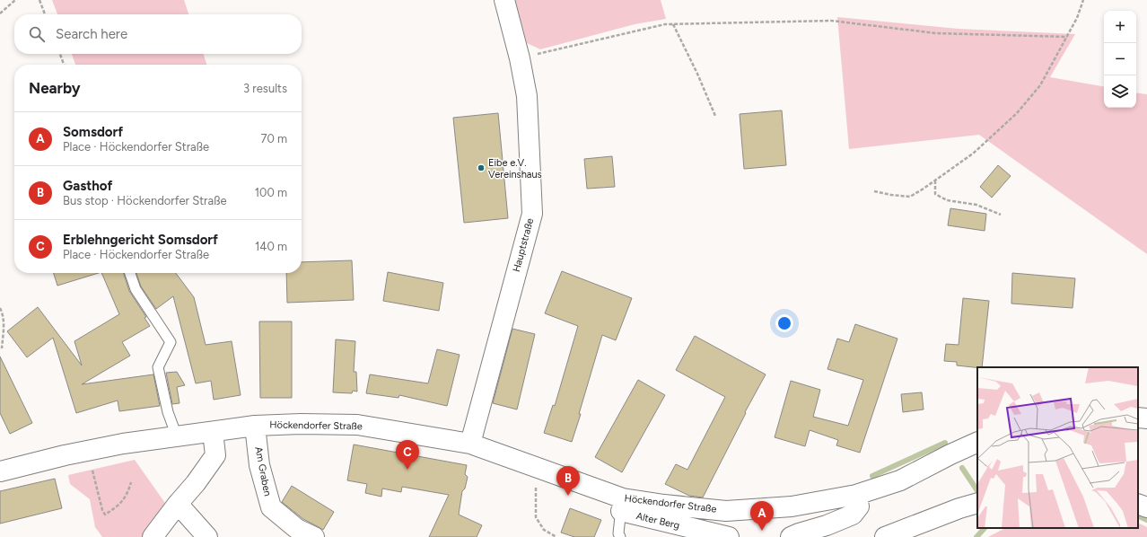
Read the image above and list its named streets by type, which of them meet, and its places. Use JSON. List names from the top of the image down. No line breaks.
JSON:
{"streets":{"street":["Hauptstraße","Höckendorfer Straße","Am Graben","Alter Berg"]},"crossings":[["Hauptstraße","Höckendorfer Straße"],["Höckendorfer Straße","Am Graben"],["Höckendorfer Straße","Alter Berg"]],"places":["Eibe e.V. Vereinshaus"],"page":{"map_buttons":["+","−"],"search":"Search here","heading":["Nearby","3 results"],"list":[{"mark":"A","name":"Somsdorf","note":"Place · Höckendorfer Straße","value":"70 m"},{"mark":"B","name":"Gasthof","note":"Bus stop · Höckendorfer Straße","value":"100 m"},{"mark":"C","name":"Erblehngericht Somsdorf","note":"Place · Höckendorfer Straße","value":"140 m"}],"pins":["C","B","A"]}}
